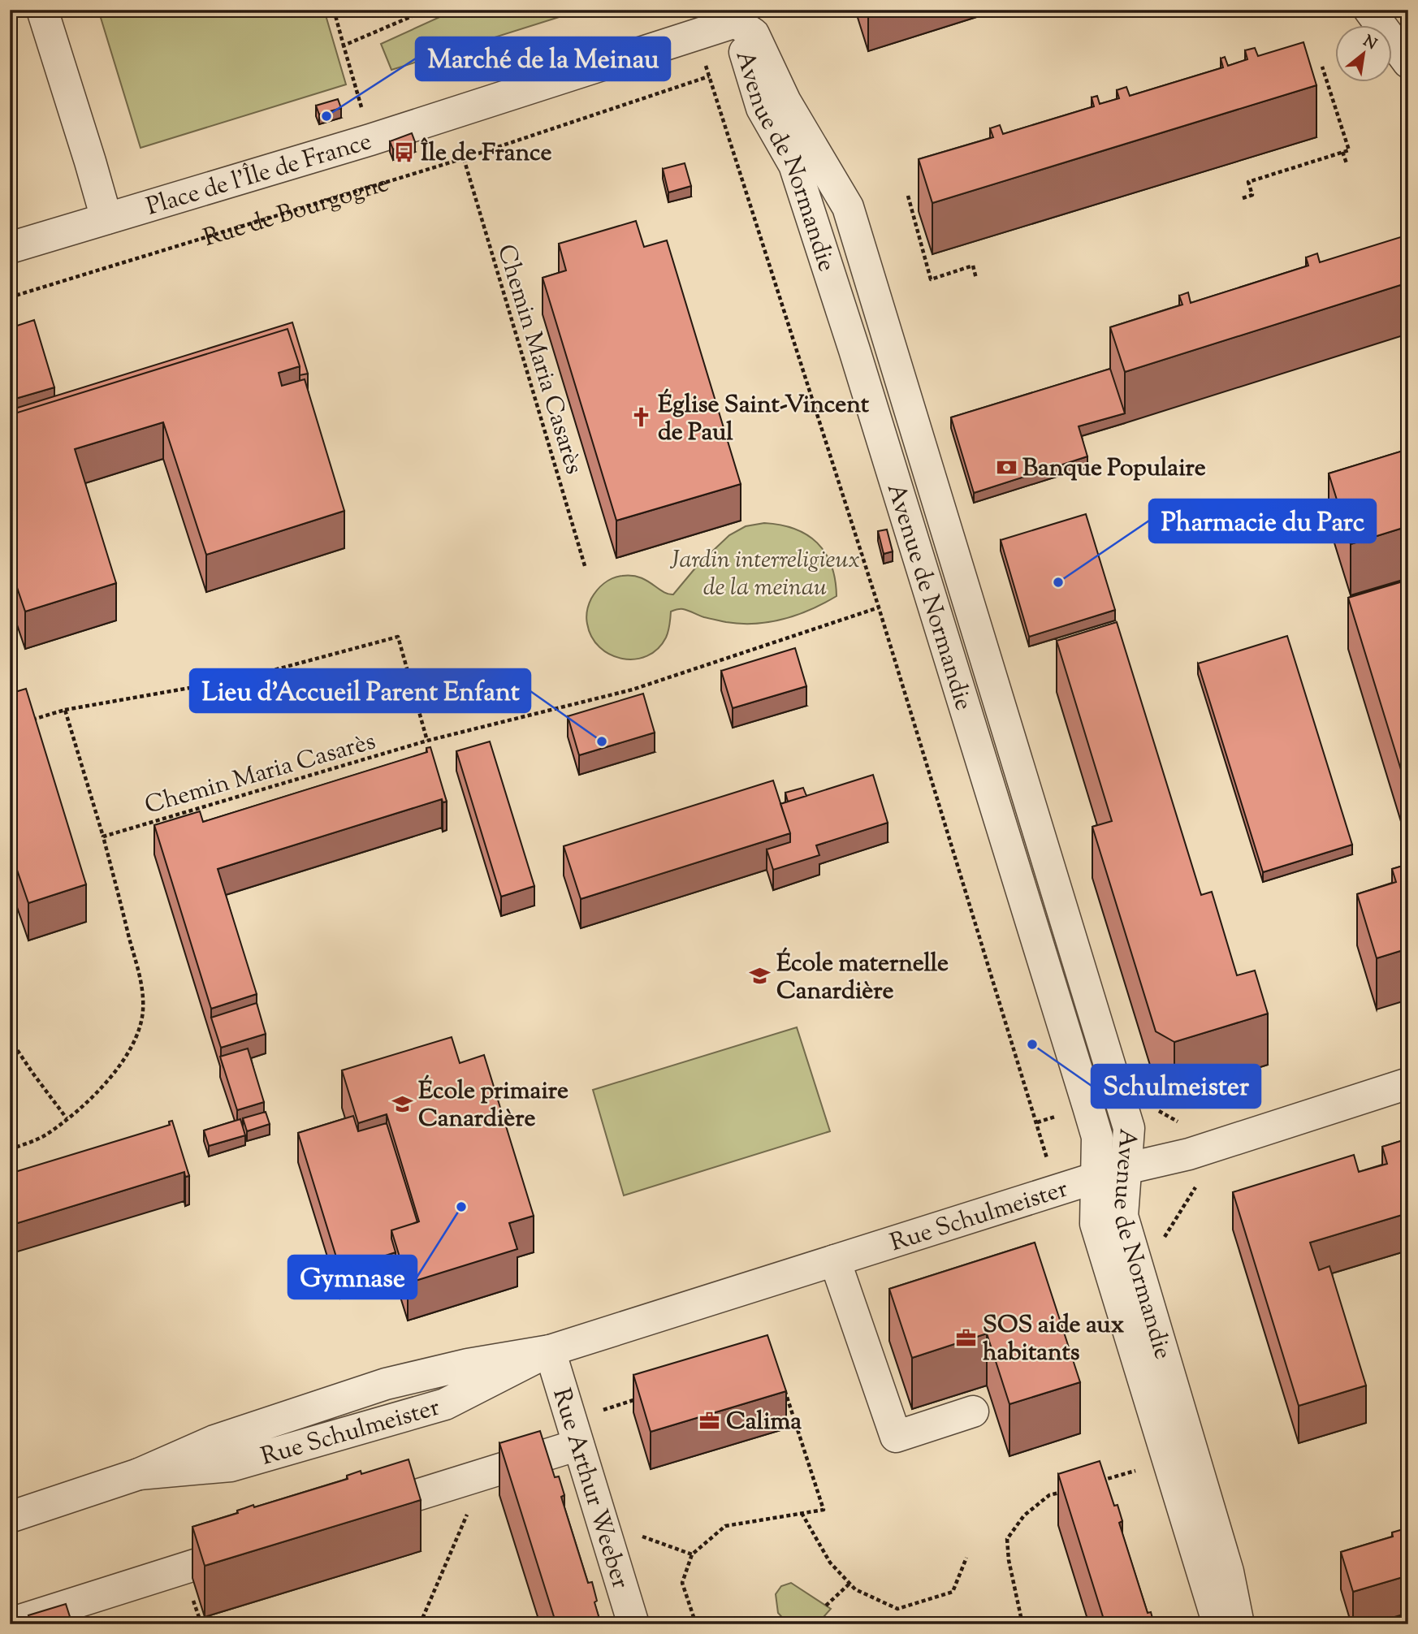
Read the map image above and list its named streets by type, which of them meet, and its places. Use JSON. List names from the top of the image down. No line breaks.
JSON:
{"streets":{"street":["Avenue de Normandie","Place de l'Île de France","Rue Schulmeister","Rue Arthur Weeber"],"path":["Rue de Bourgogne","Chemin Maria Casarès"]},"crossings":[["Avenue de Normandie","Place de l'Île de France"],["Avenue de Normandie","Rue de Bourgogne"],["Avenue de Normandie","Chemin Maria Casarès"],["Avenue de Normandie","Rue Schulmeister"],["Rue de Bourgogne","Chemin Maria Casarès"],["Rue Schulmeister","Rue Arthur Weeber"]],"parks":["Jardin interreligieux de la meinau"],"places":{"other":["Marché de la Meinau","Pharmacie du Parc","Lieu d'Accueil Parent Enfant","Schulmeister","Gymnase"],"bus stop":["Île de France"],"church":["Église Saint-Vincent de Paul"],"bank":["Banque Populaire"],"school or university":["École maternelle Canardière","École primaire Canardière"],"office":["SOS aide aux habitants","Calima"]},"north":"top right"}
